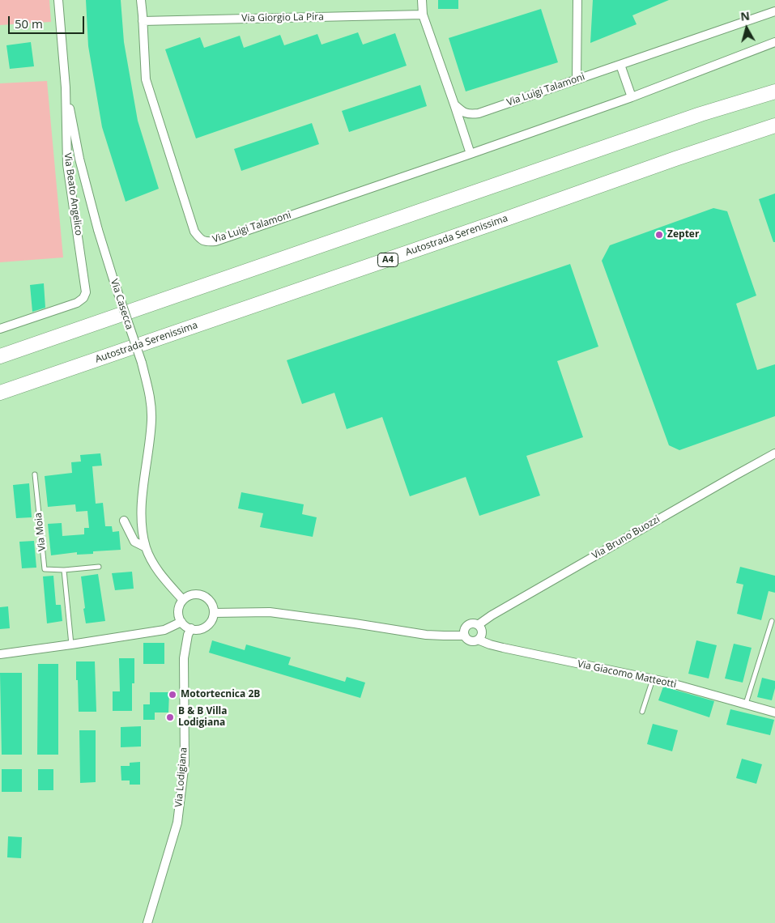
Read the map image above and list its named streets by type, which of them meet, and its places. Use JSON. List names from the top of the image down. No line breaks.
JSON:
{"streets":{"highway":["Autostrada Serenissima","A4"],"street":["Via Giorgio La Pira","Via Luigi Talamoni","Via Beato Angelico","Via Casecca","Via Bruno Buozzi","Via Giacomo Matteotti","Via Lodigiana"],"lane":["Via Moia"]},"crossings":[["Via Giorgio La Pira","Via Luigi Talamoni"],["Via Beato Angelico","Via Casecca"],["Via Casecca","Via Giacomo Matteotti"],["Via Casecca","Via Lodigiana"],["Via Bruno Buozzi","Via Giacomo Matteotti"],["Via Giacomo Matteotti","Via Lodigiana"]],"places":["Zepter","Motortecnica 2B","B & B Villa Lodigiana"],"scale_bar":"50 m","north":"top"}
